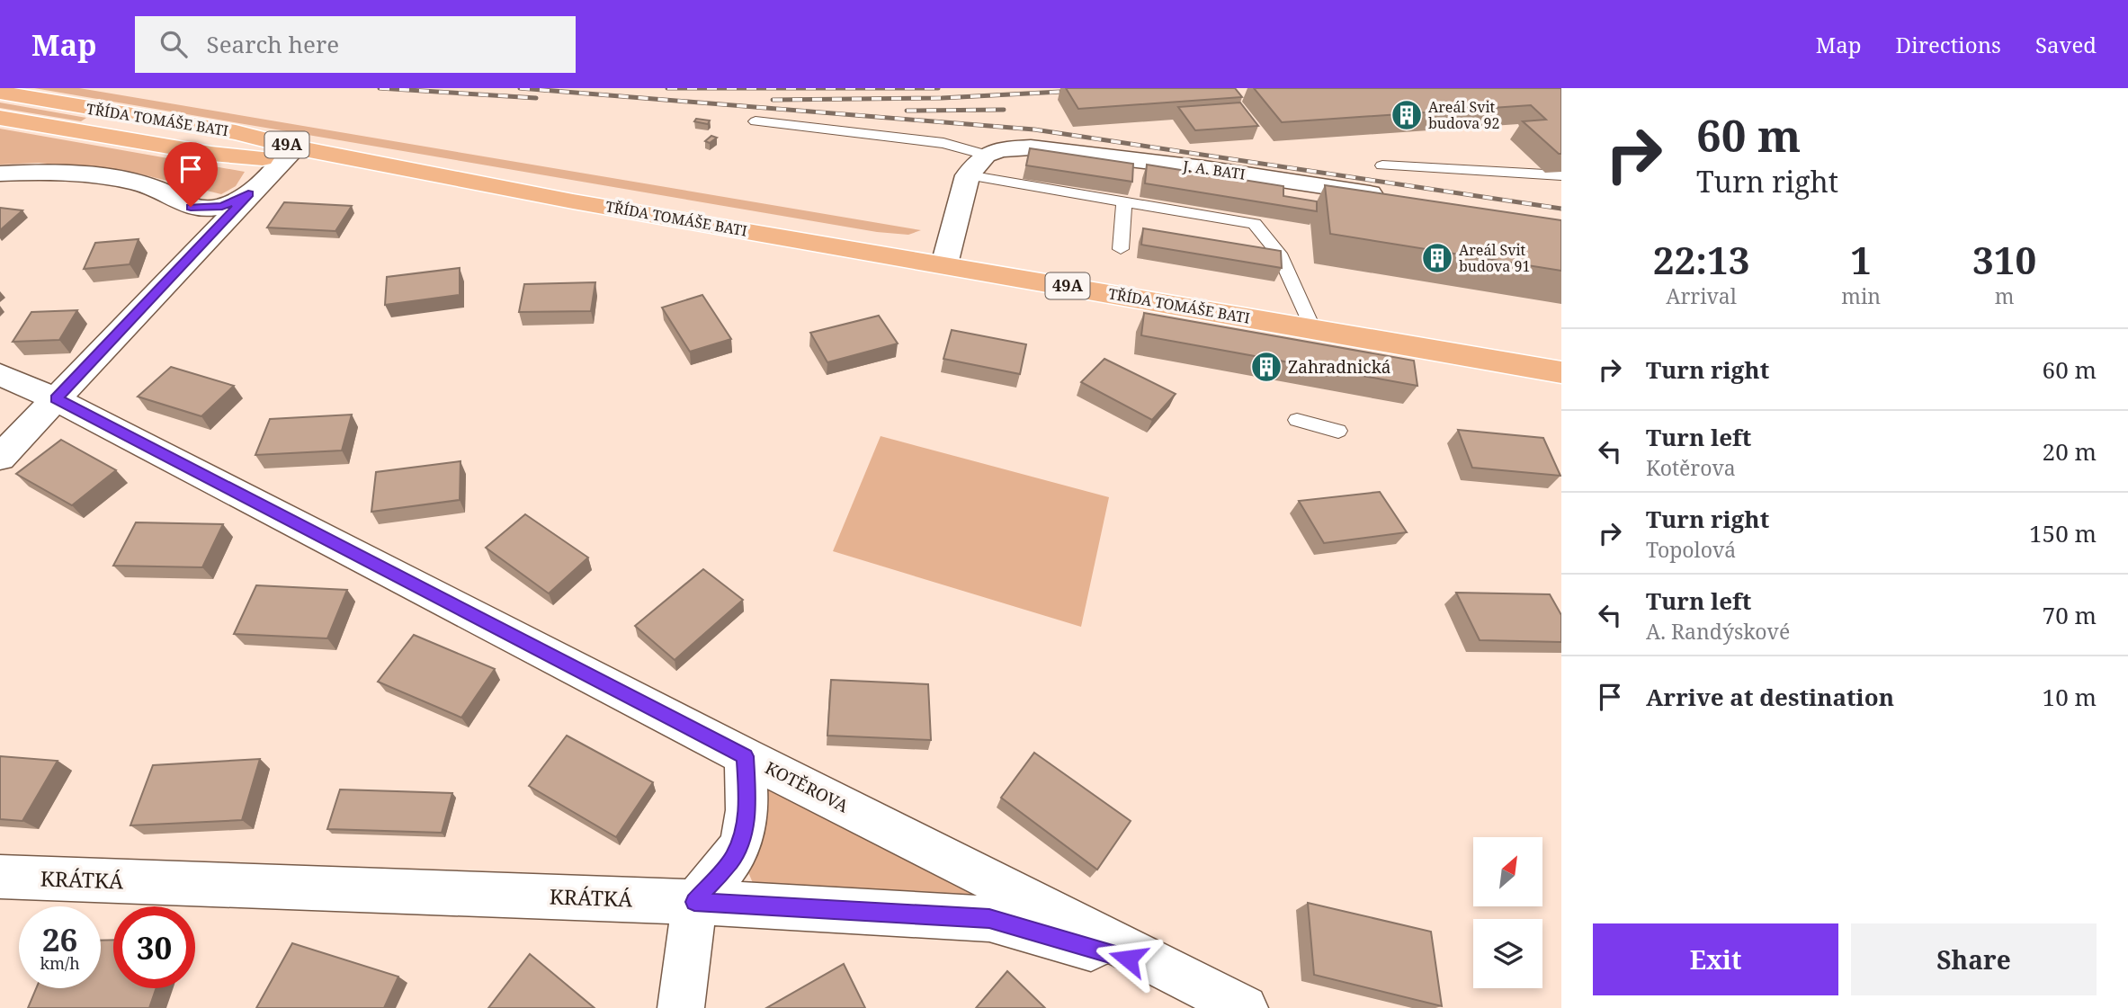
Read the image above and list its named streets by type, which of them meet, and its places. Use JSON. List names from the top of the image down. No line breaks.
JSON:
{"streets":{"main road":["TŘÍDA TOMÁŠE BATI","49A"],"street":["J. A. BATI","KOTĚROVA","KRÁTKÁ"]},"crossings":[["KOTĚROVA","KRÁTKÁ"]],"places":{"building":["Areál Svit budova 92","Areál Svit budova 91","Zahradnická"]},"north":"top right","page":{"header":"Map","search":"Search here","nav":["Map","Directions","Saved"],"turn":["60 m","Turn right"],"eta":["22:13","Arrival","1","min","310","m"],"list":[{"name":"Turn right","value":"60 m"},{"name":"Turn left","note":"Kotěrova","value":"20 m"},{"name":"Turn right","note":"Topolová","value":"150 m"},{"name":"Turn left","note":"A. Randýskové","value":"70 m"},{"name":"Arrive at destination","value":"10 m"}],"speed":"26 km/h","limit":"30","buttons":["Exit","Share"]}}
